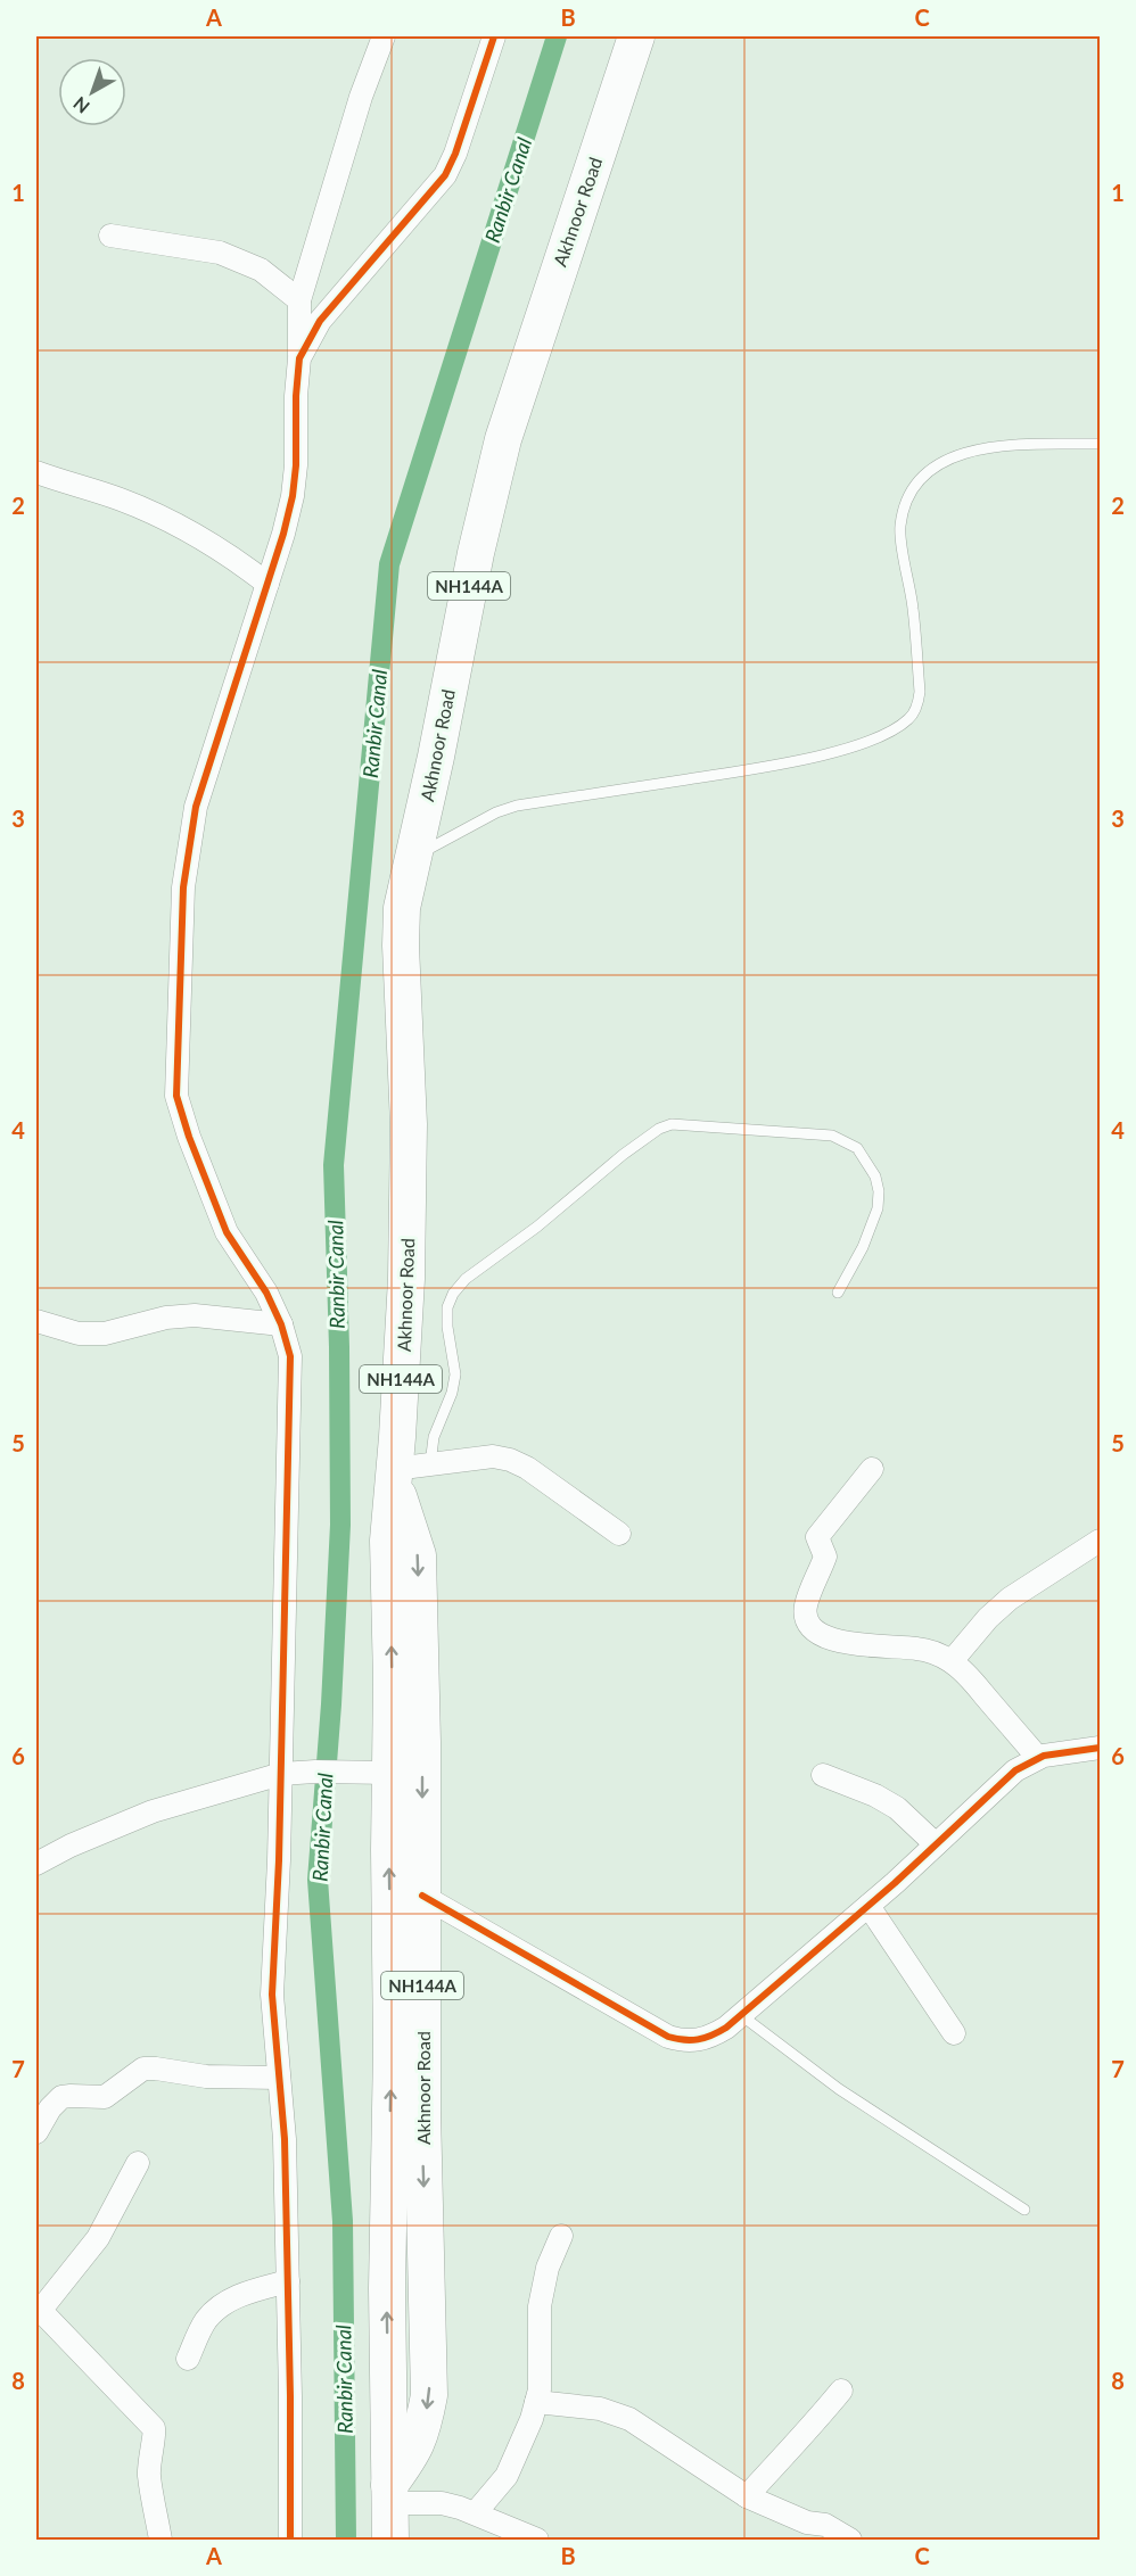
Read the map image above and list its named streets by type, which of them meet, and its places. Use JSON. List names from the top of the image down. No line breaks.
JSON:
{"streets":{"highway":["Akhnoor Road","NH144A"]},"water":["Ranbir Canal"],"north":"bottom left","grid":{"columns":["A","B","C"],"rows":["1","2","3","4","5","6","7","8"]}}
